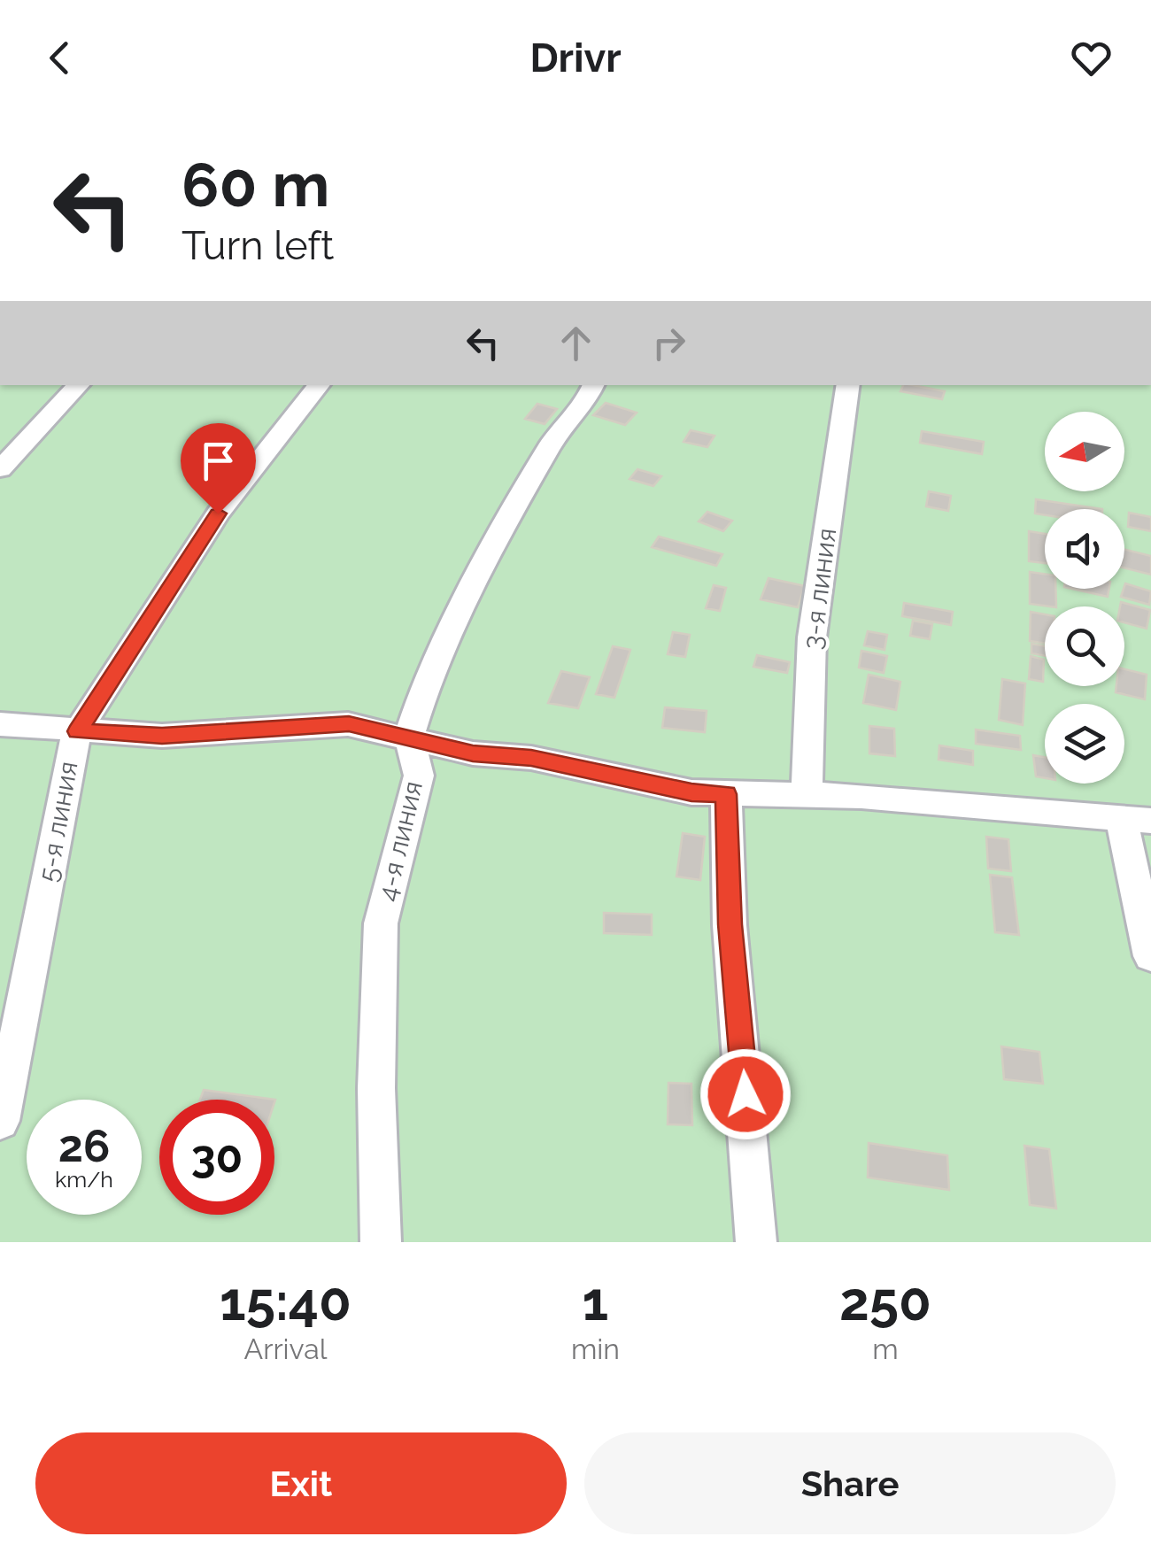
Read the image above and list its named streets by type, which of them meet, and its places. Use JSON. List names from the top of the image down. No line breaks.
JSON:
{"streets":{"street":["3-я линия","5-я линия","4-я линия"]},"north":"left","page":{"header":"Drivr","turn":["60 m","Turn left"],"speed":"26 km/h","limit":"30","eta":["15:40","Arrival","1","min","250","m"],"buttons":["Exit","Share"]}}
